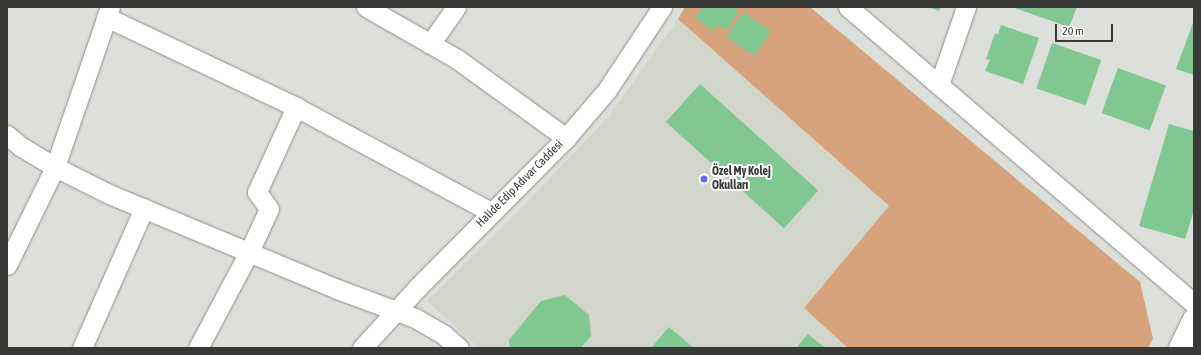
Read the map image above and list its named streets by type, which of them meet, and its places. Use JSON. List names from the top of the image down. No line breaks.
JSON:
{"streets":{"street":["Halide Edip Adıvar Caddesi"]},"places":["Özel My Kolej Okulları"],"scale_bar":"20 m"}
